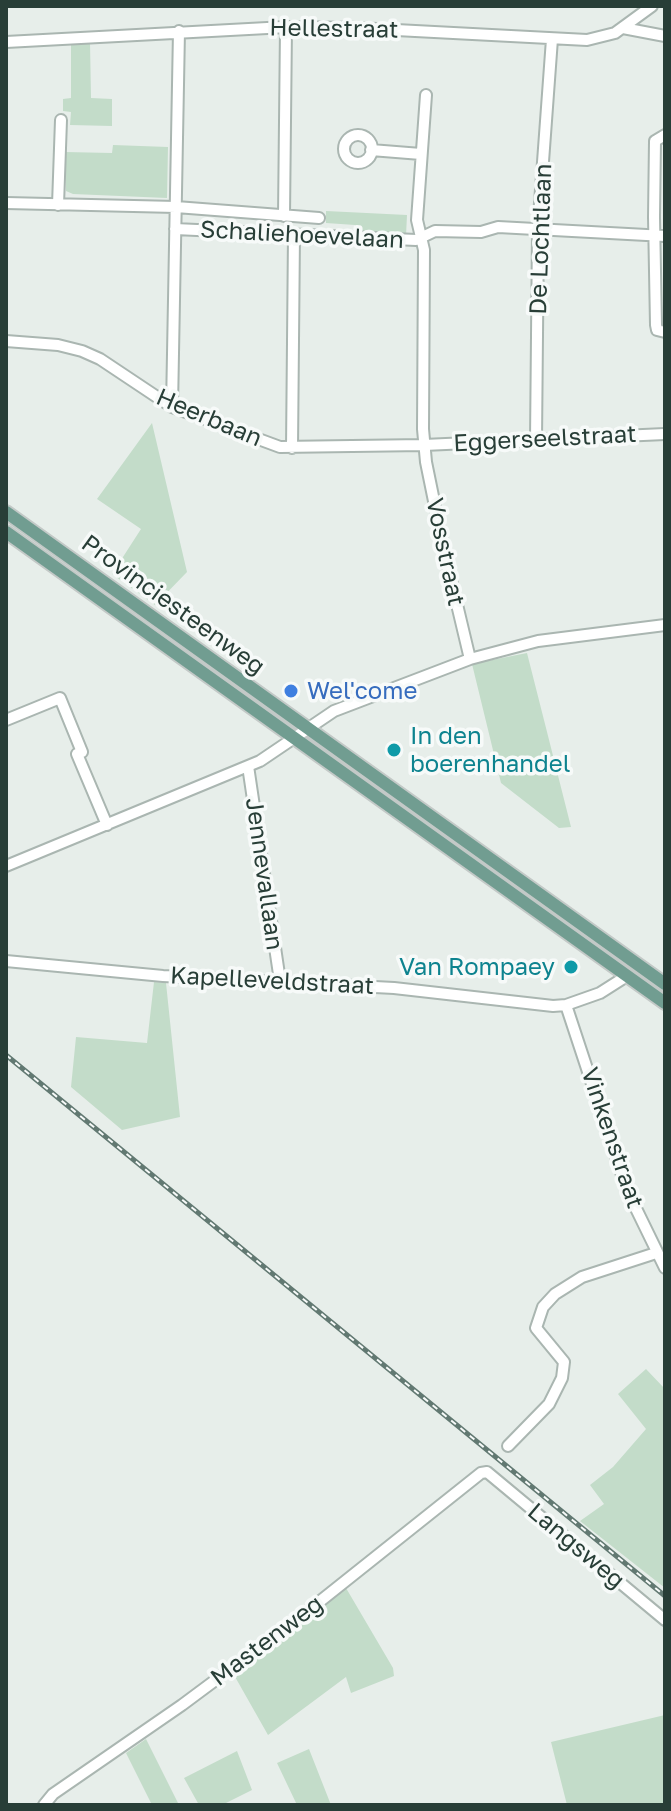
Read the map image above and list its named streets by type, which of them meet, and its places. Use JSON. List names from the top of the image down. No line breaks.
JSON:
{"streets":{"main road":["Provinciesteenweg"],"street":["Hellestraat","Schaliehoevelaan","De Lochtlaan","Heerbaan","Eggerseelstraat","Vosstraat","Jennevallaan","Kapelleveldstraat","Vinkenstraat","Langsweg","Mastenweg"]},"crossings":[["Hellestraat","De Lochtlaan"],["Schaliehoevelaan","De Lochtlaan"],["Schaliehoevelaan","Vosstraat"],["De Lochtlaan","Eggerseelstraat"],["Heerbaan","Eggerseelstraat"],["Heerbaan","Vosstraat"],["Eggerseelstraat","Vosstraat"],["Provinciesteenweg","Kapelleveldstraat"],["Jennevallaan","Kapelleveldstraat"],["Kapelleveldstraat","Vinkenstraat"],["Langsweg","Mastenweg"]],"places":["Wel'come","In den boerenhandel","Van Rompaey"]}
